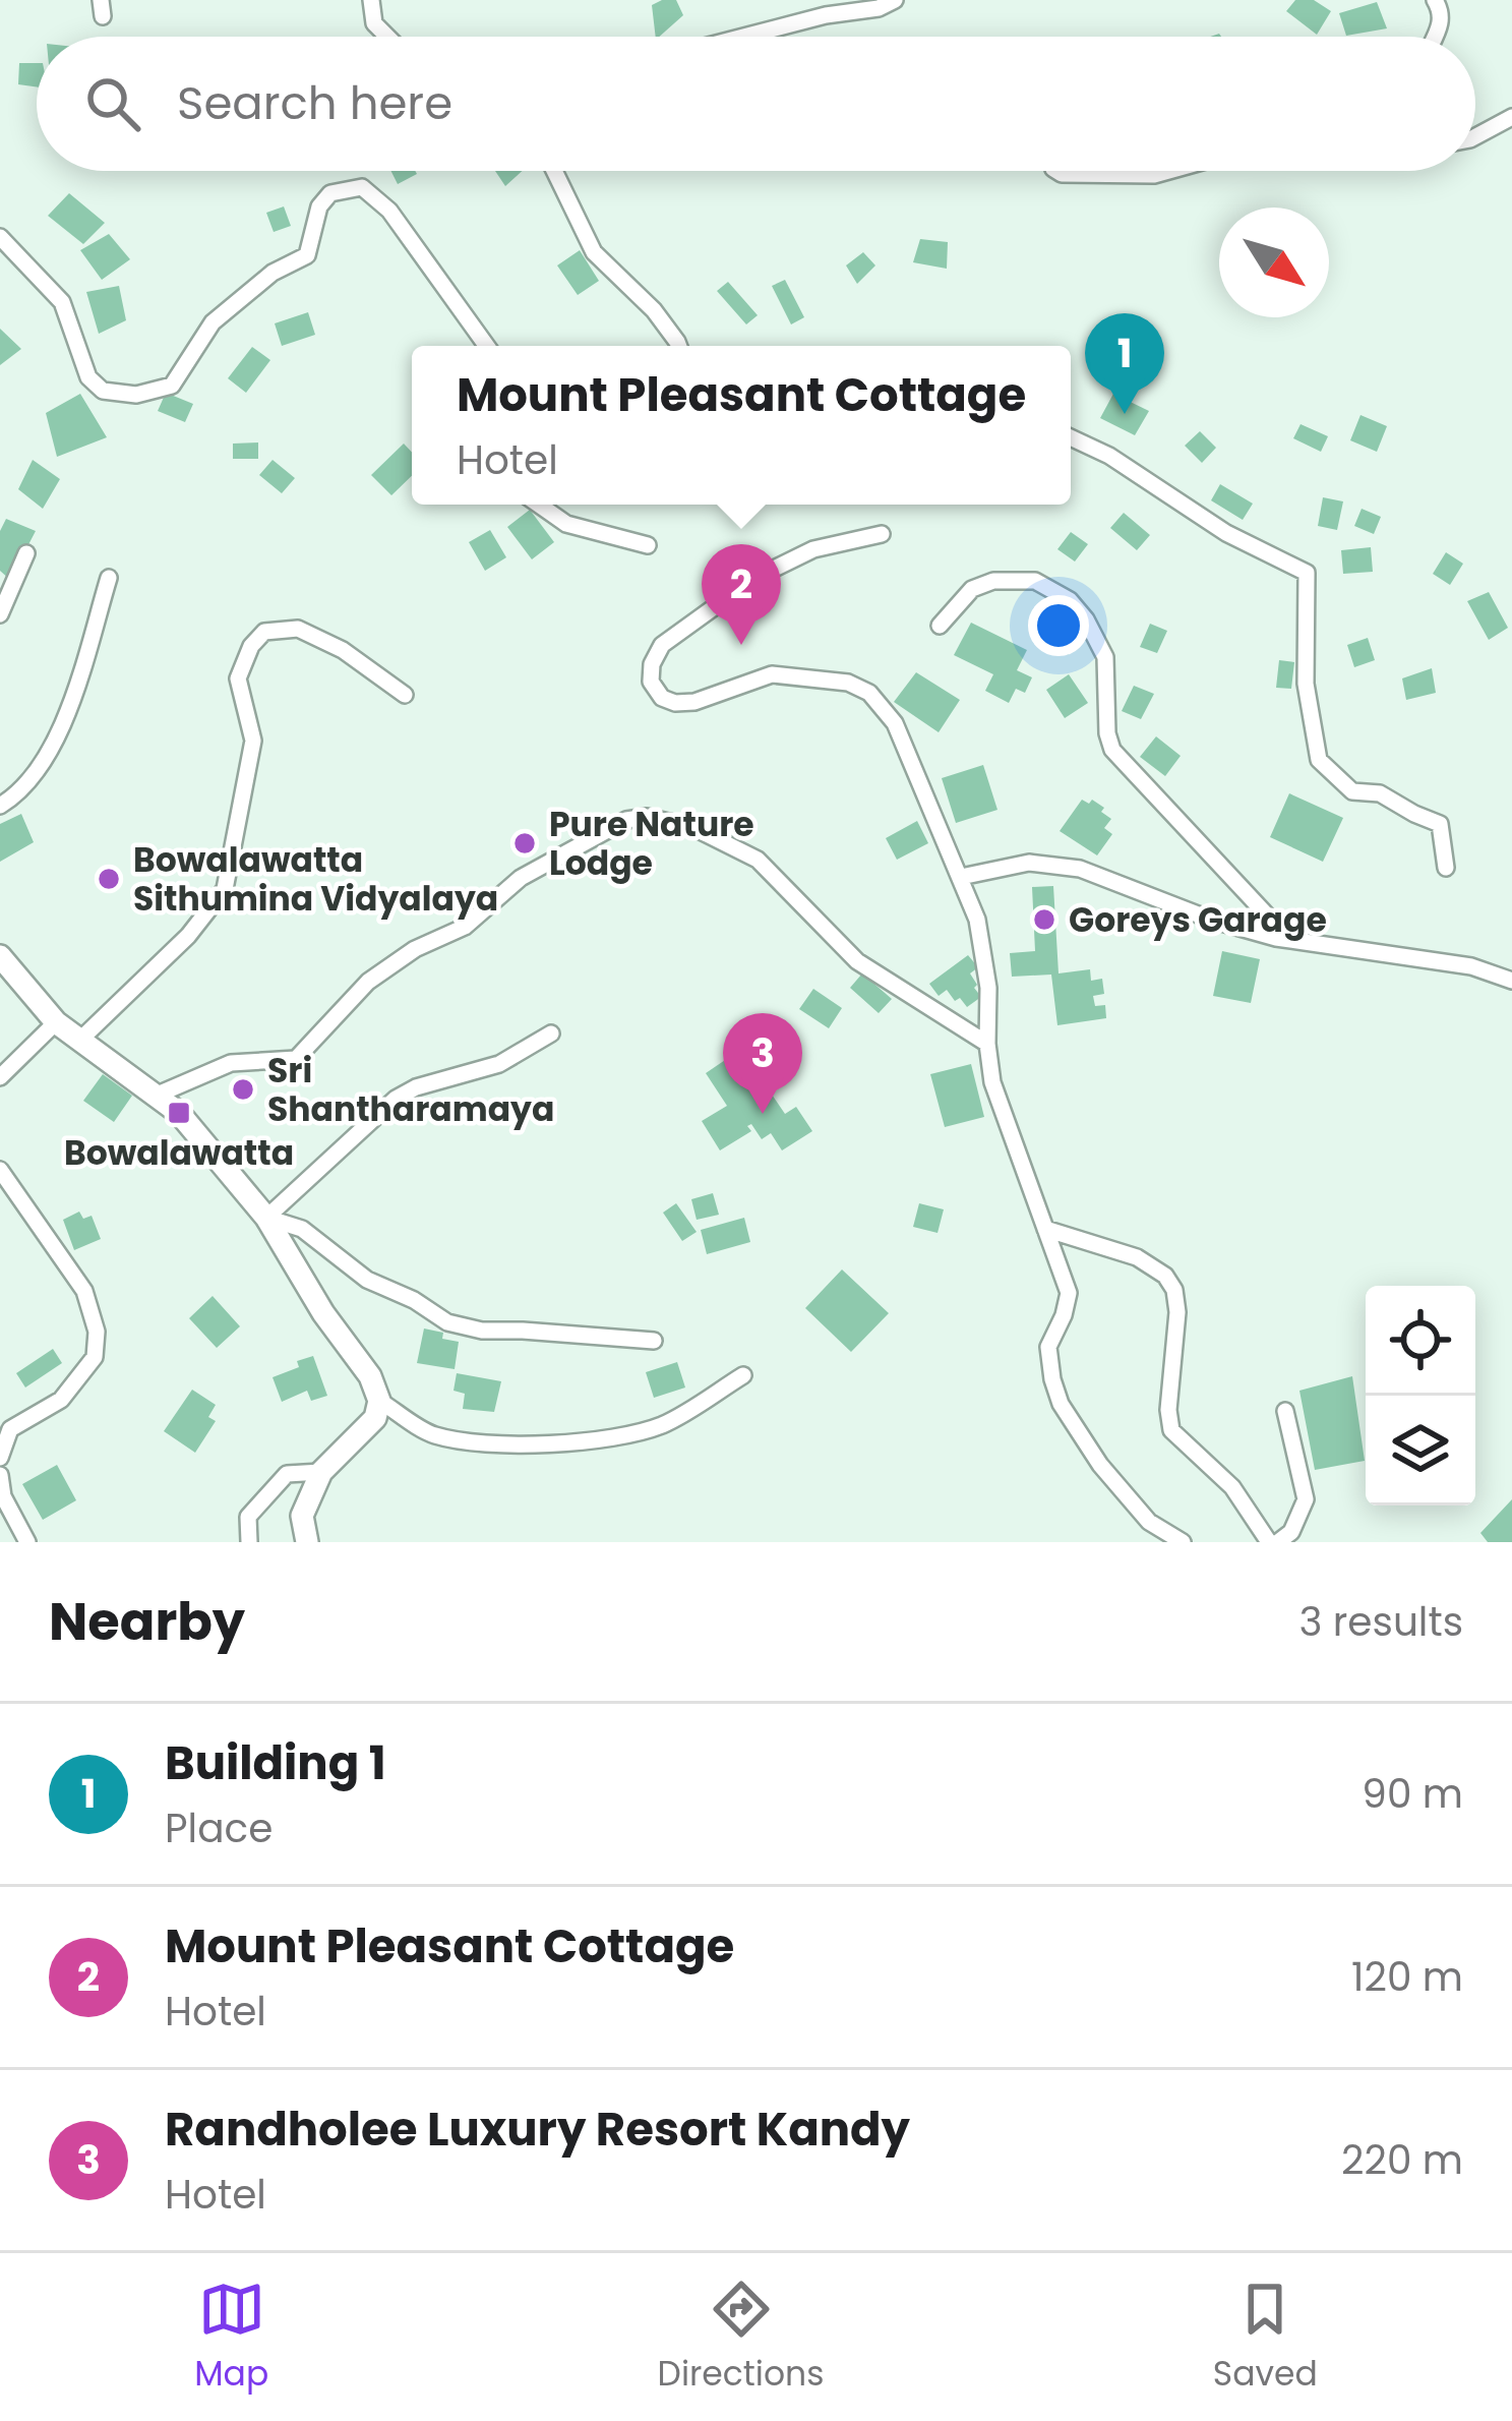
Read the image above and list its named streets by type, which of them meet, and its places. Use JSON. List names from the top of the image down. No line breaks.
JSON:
{"places":{"other":["Pure Nature Lodge","Bowalawatta Sithumina Vidyalaya","Goreys Garage","Sri Shantharamaya"],"transit":["Bowalawatta"]},"north":"bottom right","page":{"search":"Search here","pins":["1","2","3"],"popup":["Mount Pleasant Cottage","Hotel"],"heading":["Nearby","3 results"],"list":[{"mark":"1","name":"Building 1","note":"Place","value":"90 m"},{"mark":"2","name":"Mount Pleasant Cottage","note":"Hotel","value":"120 m"},{"mark":"3","name":"Randholee Luxury Resort Kandy","note":"Hotel","value":"220 m"}],"nav":["Map","Directions","Saved"]}}
